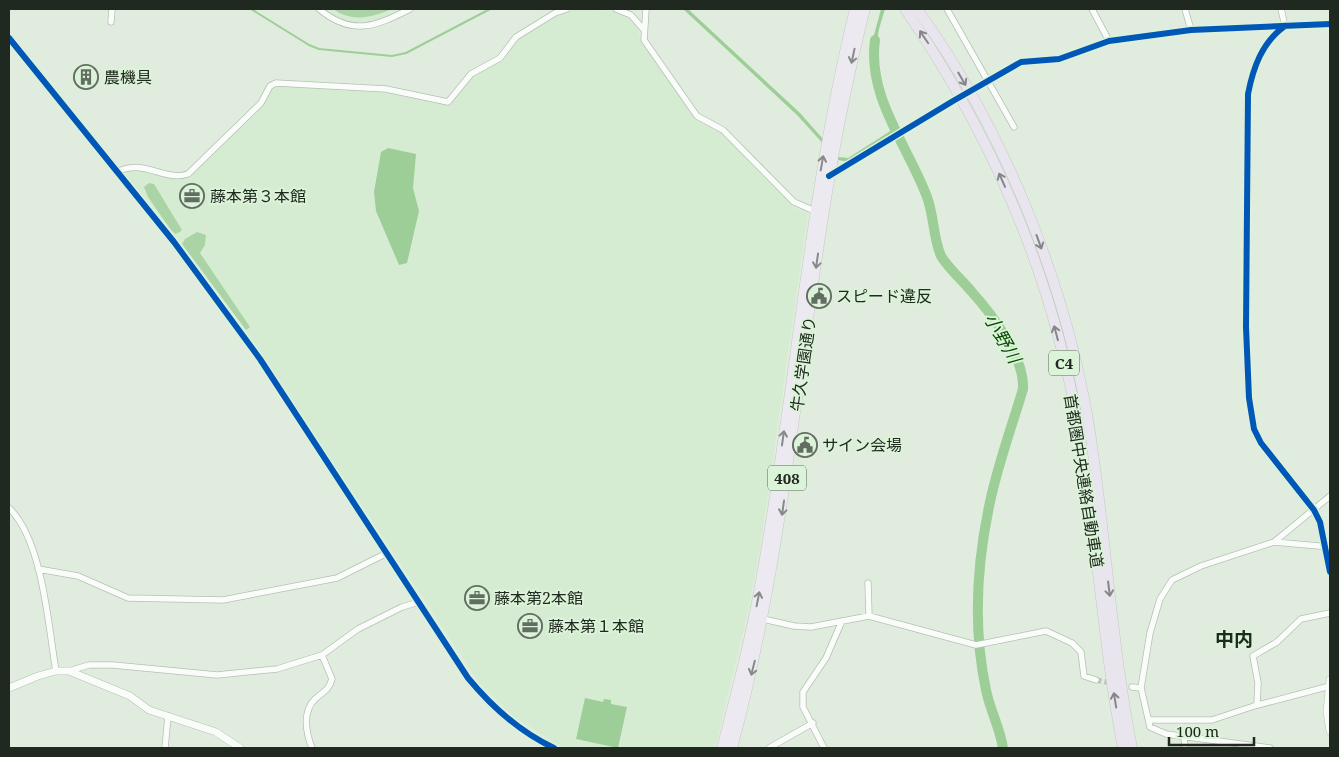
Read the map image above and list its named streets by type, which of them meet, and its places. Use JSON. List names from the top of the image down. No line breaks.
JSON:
{"streets":{"highway":["C4","牛久学園通り","408","首都圏中央連絡自動車道"]},"districts":["中内"],"water":["小野川"],"places":{"building":["農機具"],"office":["藤本第３本館","藤本第2本館","藤本第１本館"],"public building":["スピード違反","サイン会場"]},"scale_bar":"100 m"}
